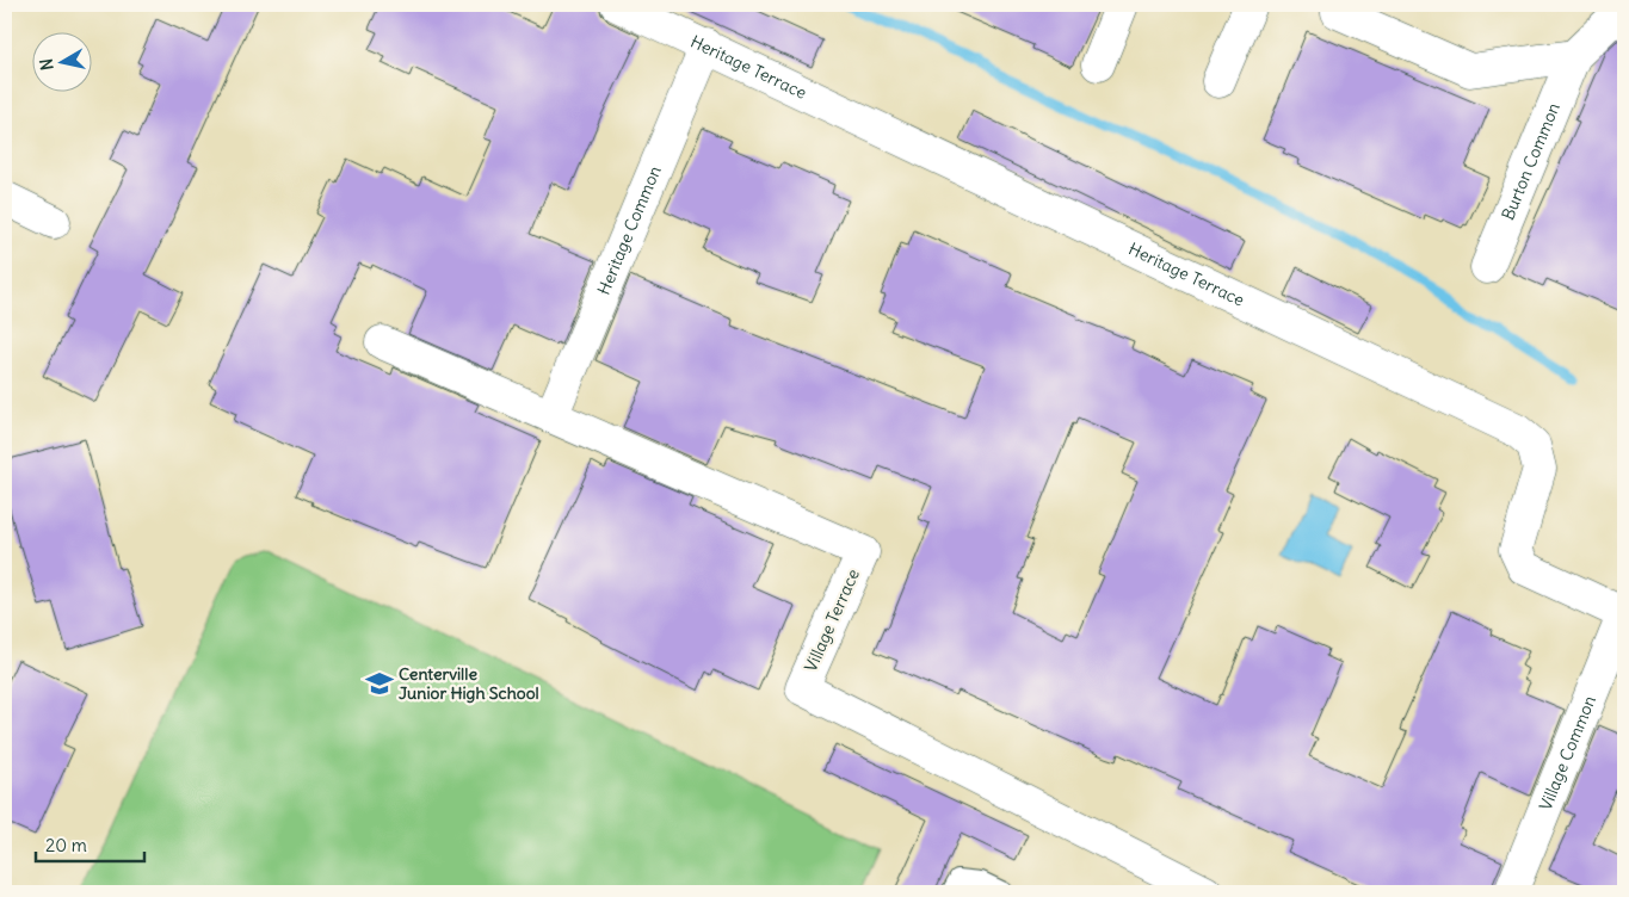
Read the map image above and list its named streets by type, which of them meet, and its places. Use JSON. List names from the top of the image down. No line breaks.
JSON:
{"streets":{"street":["Heritage Terrace","Burton Common","Heritage Common","Village Terrace","Village Common"]},"crossings":[["Heritage Terrace","Heritage Common"],["Heritage Terrace","Village Common"],["Heritage Common","Village Terrace"]],"places":{"school or university":["Centerville Junior High School"]},"scale_bar":"20 m","north":"left"}
